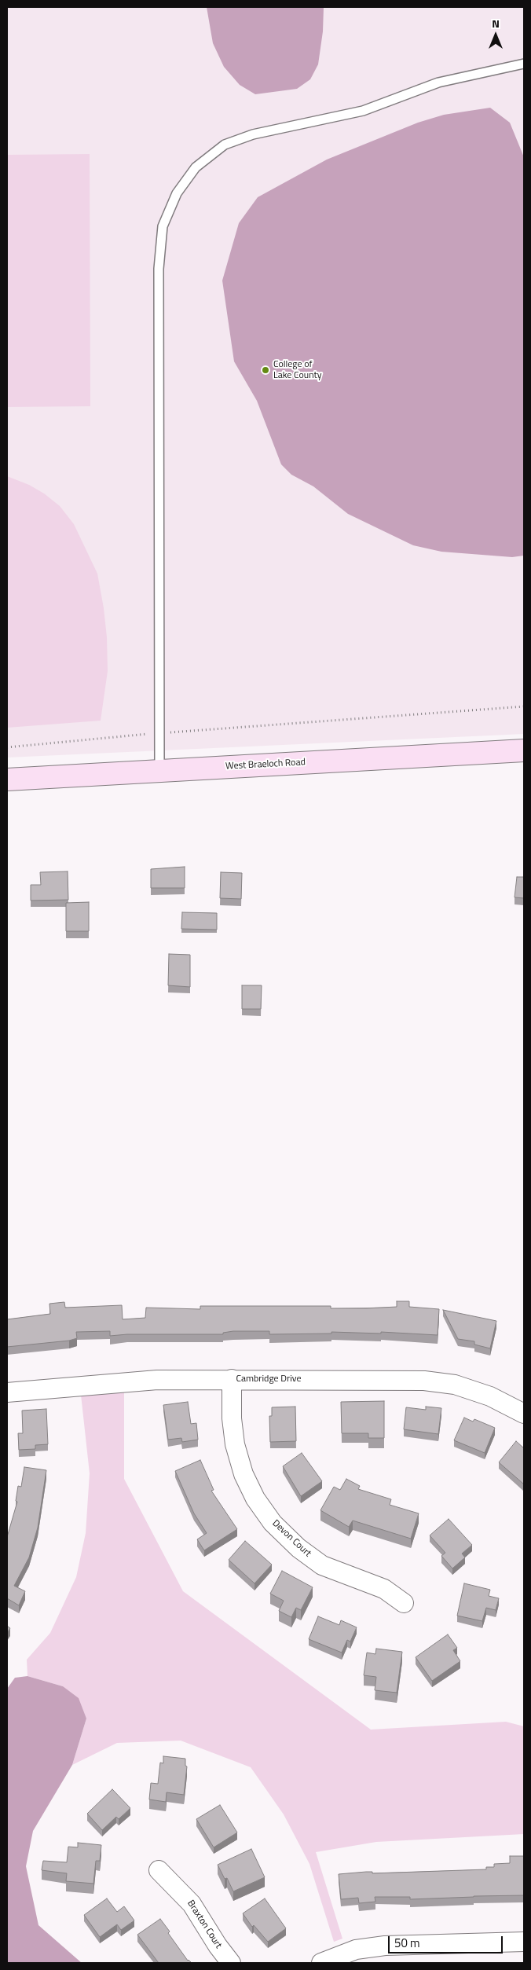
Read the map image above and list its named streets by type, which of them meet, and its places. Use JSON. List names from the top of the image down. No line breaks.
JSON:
{"streets":{"street":["West Braeloch Road","Cambridge Drive","Devon Court","Braxton Court"]},"crossings":[["Cambridge Drive","Devon Court"]],"places":["College of Lake County"],"scale_bar":"50 m","north":"top"}
